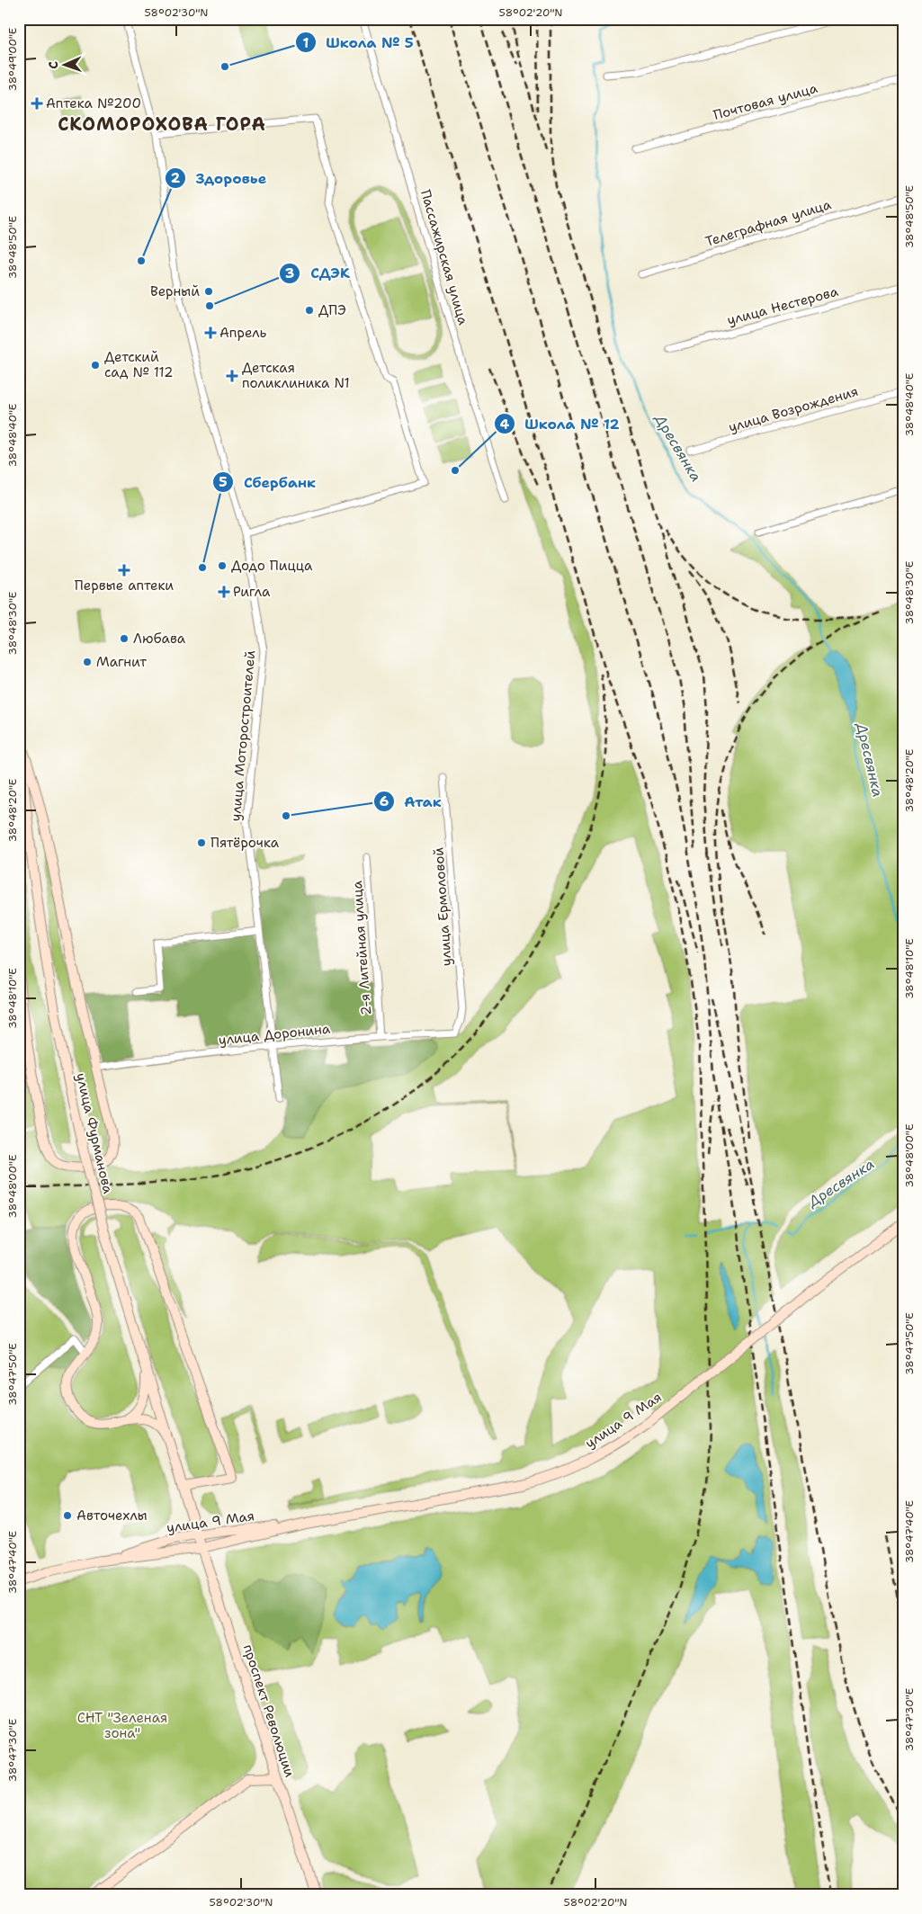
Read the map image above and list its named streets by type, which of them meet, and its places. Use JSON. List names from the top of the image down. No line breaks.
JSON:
{"streets":{"main road":["улица Фурманова","улица 9 Мая","проспект Революции"],"street":["Почтовая улица","Телеграфная улица","Пассажирская улица","улица Нестерова","улица Возрождения","улица Моторостроителей","улица Ермоловой","2-я Литейная улица","улица Доронина"]},"crossings":[["улица Моторостроителей","улица Доронина"],["улица Ермоловой","улица Доронина"],["2-я Литейная улица","улица Доронина"],["улица Фурманова","улица 9 Мая"],["улица Фурманова","проспект Революции"],["улица 9 Мая","проспект Революции"]],"districts":["СКОМОРОХОВА ГОРА"],"water":["Дресвянка"],"parks":["СНТ \"Зеленая зона\""],"places":{"other":["Школа № 5","Здоровье","Верный","СДЭК","ДПЭ","Детский сад № 112","Школа № 12","Додо Пицца","Сбербанк","Любава","Магнит","Атак","Пятёрочка","Авточехлы"],"health":["Аптека №200","Апрель","Детская поликлиника N1","Первые аптеки","Ригла"]},"north":"left","coordinates":["58°02'30\"N","58°02'20\"N","38°49'00\"E","38°48'50\"E","38°48'40\"E","38°48'30\"E","38°48'20\"E","38°48'10\"E","38°48'00\"E","38°47'50\"E","38°47'40\"E","38°47'30\"E"]}
